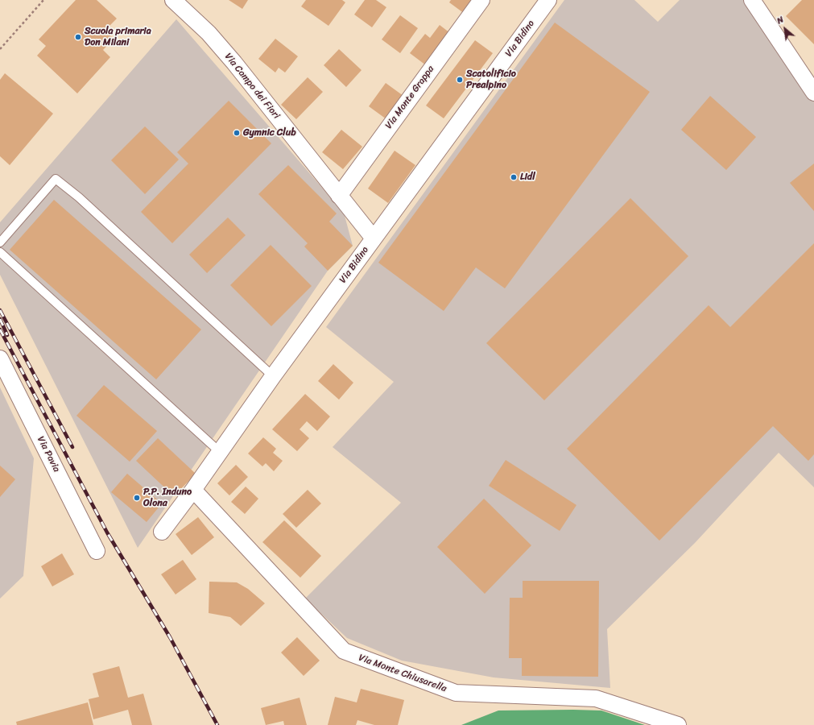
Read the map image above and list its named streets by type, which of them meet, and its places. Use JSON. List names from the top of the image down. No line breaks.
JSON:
{"streets":{"street":["Via Bidino","Via Campo dei Fiori","Via Monte Grappa","Via Pavia","Via Monte Chiusarella"]},"crossings":[["Via Bidino","Via Campo dei Fiori"],["Via Bidino","Via Monte Chiusarella"],["Via Campo dei Fiori","Via Monte Grappa"]],"places":["Scuola primaria Don Milani","Scatolificio Prealpino","Gymnic Club","Lidl","P.P. Induno Olona"],"north":"top left"}
